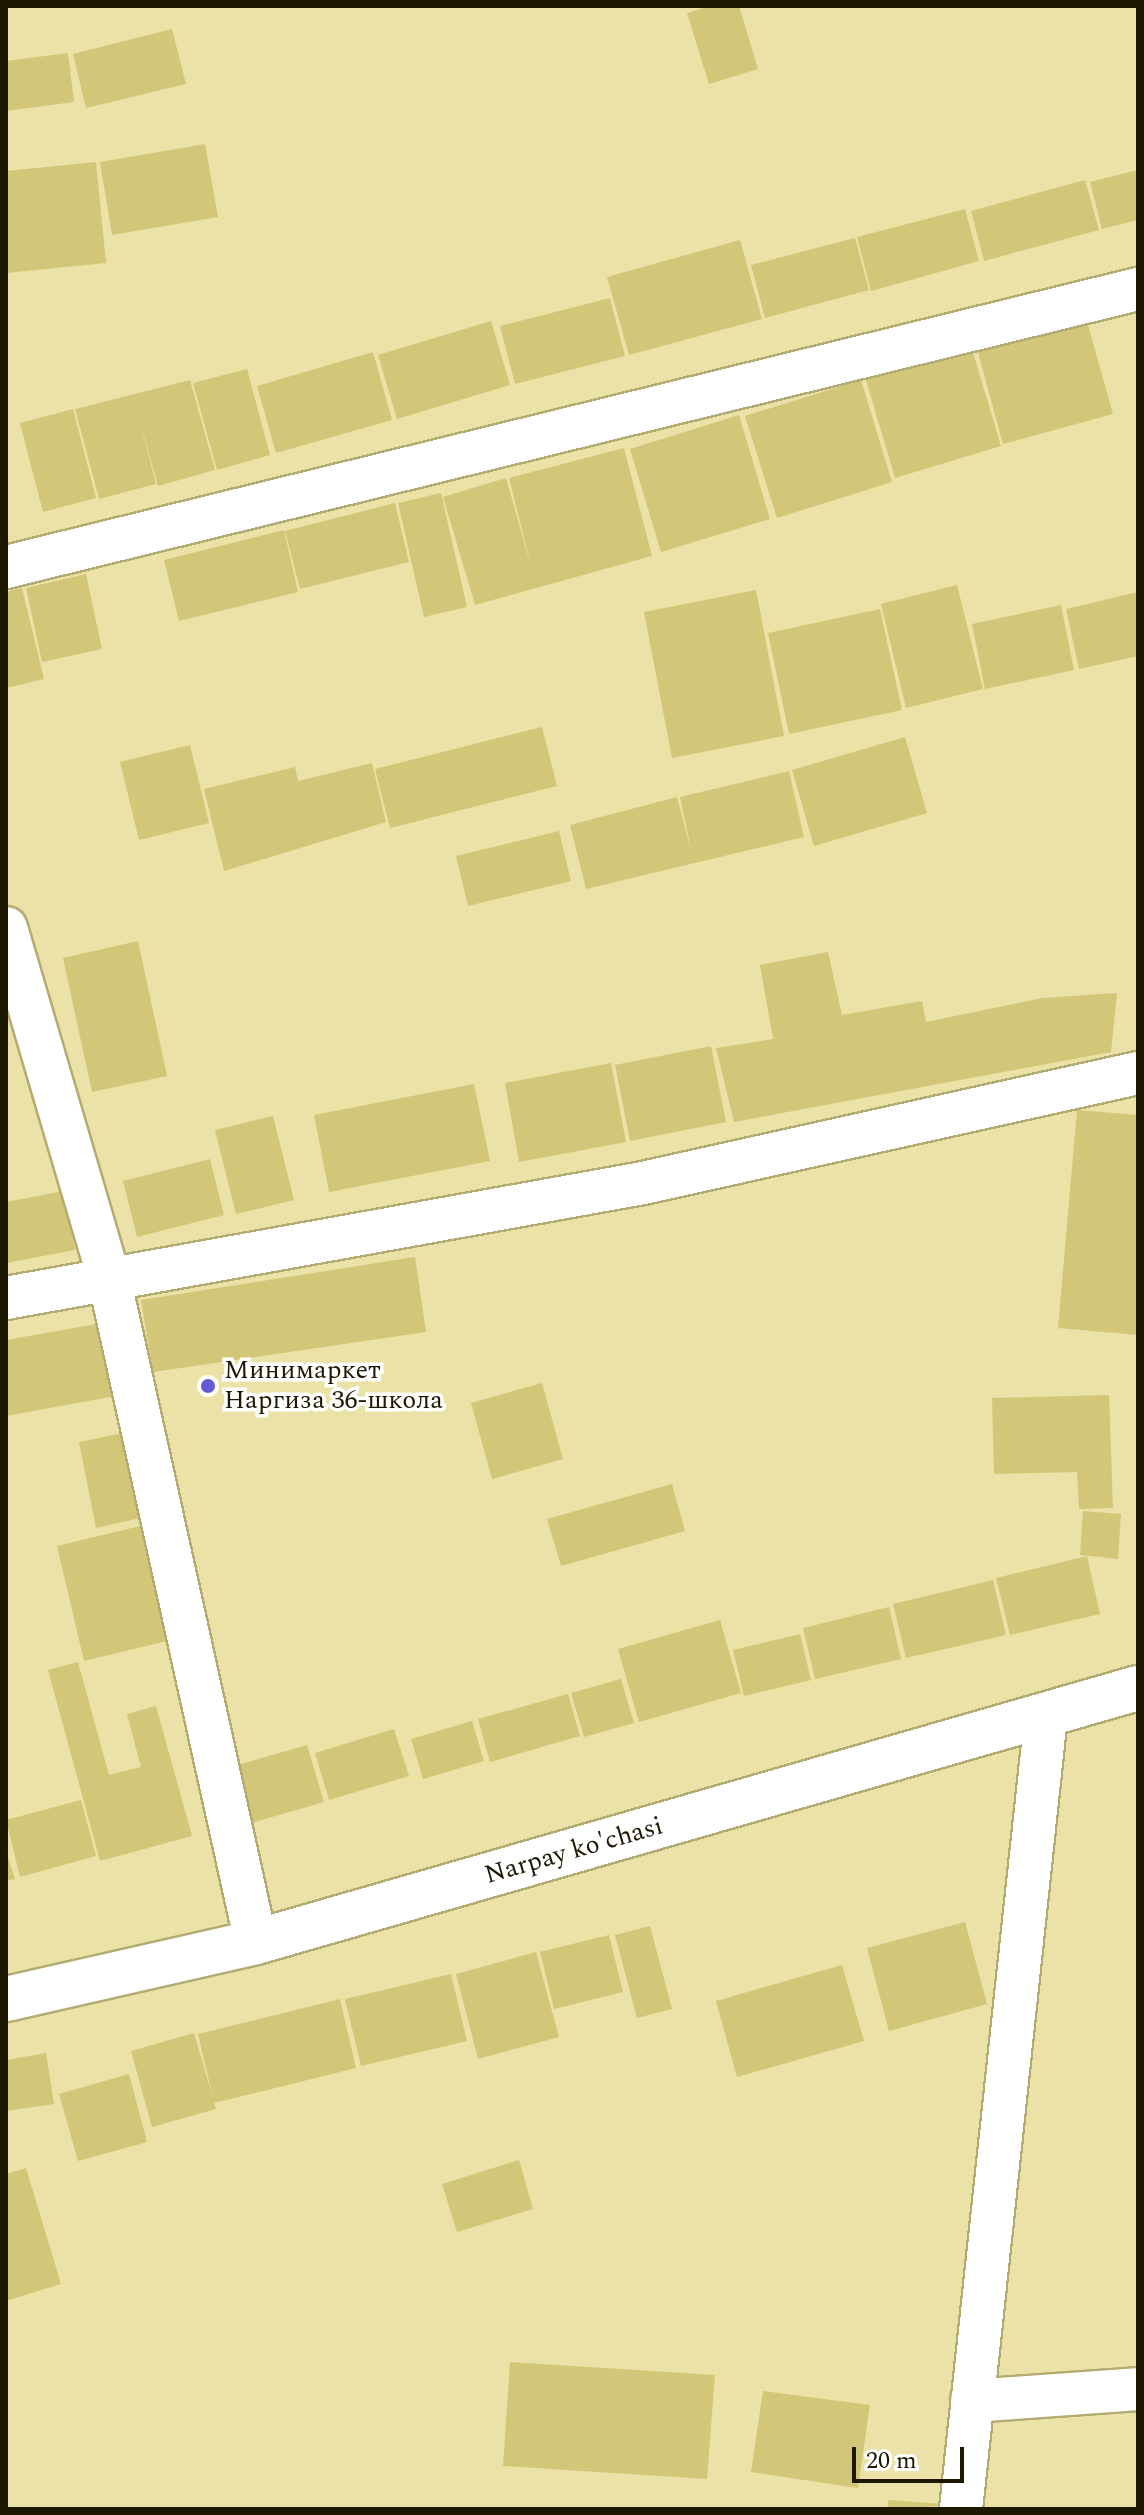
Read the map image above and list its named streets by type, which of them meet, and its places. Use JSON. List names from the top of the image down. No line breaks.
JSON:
{"streets":{"main road":["Narpay ko'chasi"]},"places":["Минимаркет Наргиза 36-школа"],"scale_bar":"20 m"}
